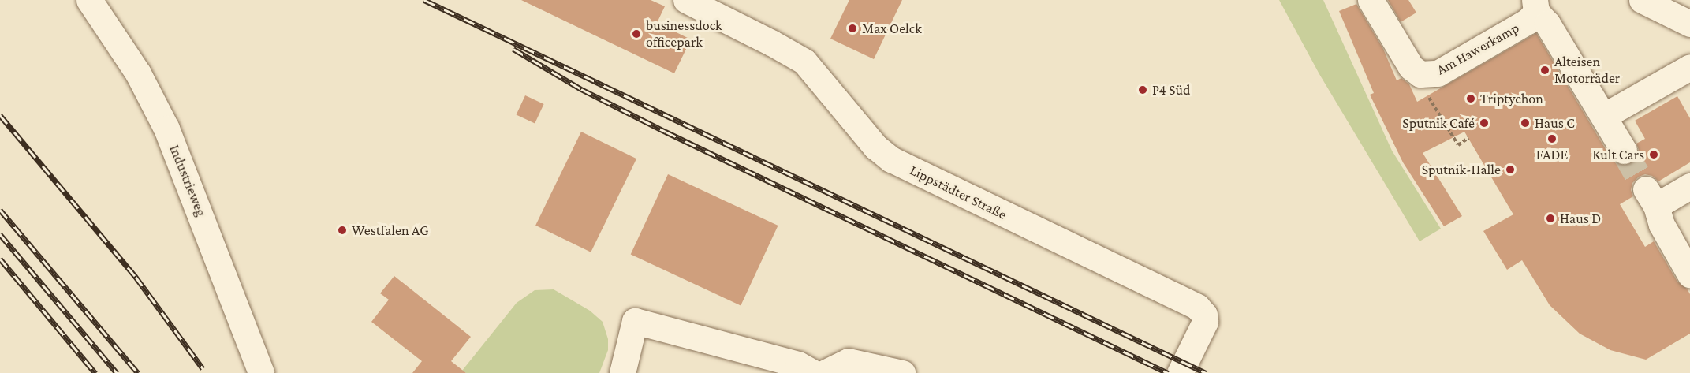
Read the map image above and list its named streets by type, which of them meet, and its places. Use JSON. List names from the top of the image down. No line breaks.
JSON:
{"streets":{"street":["Am Hawerkamp","Industrieweg","Lippstädter Straße"]},"places":["Max Oelck","businessdock officepark","Alteisen Motorräder","P4 Süd","Triptychon","Sputnik Café","Haus C","FADE","Kult Cars","Sputnik-Halle","Haus D","Westfalen AG"]}
